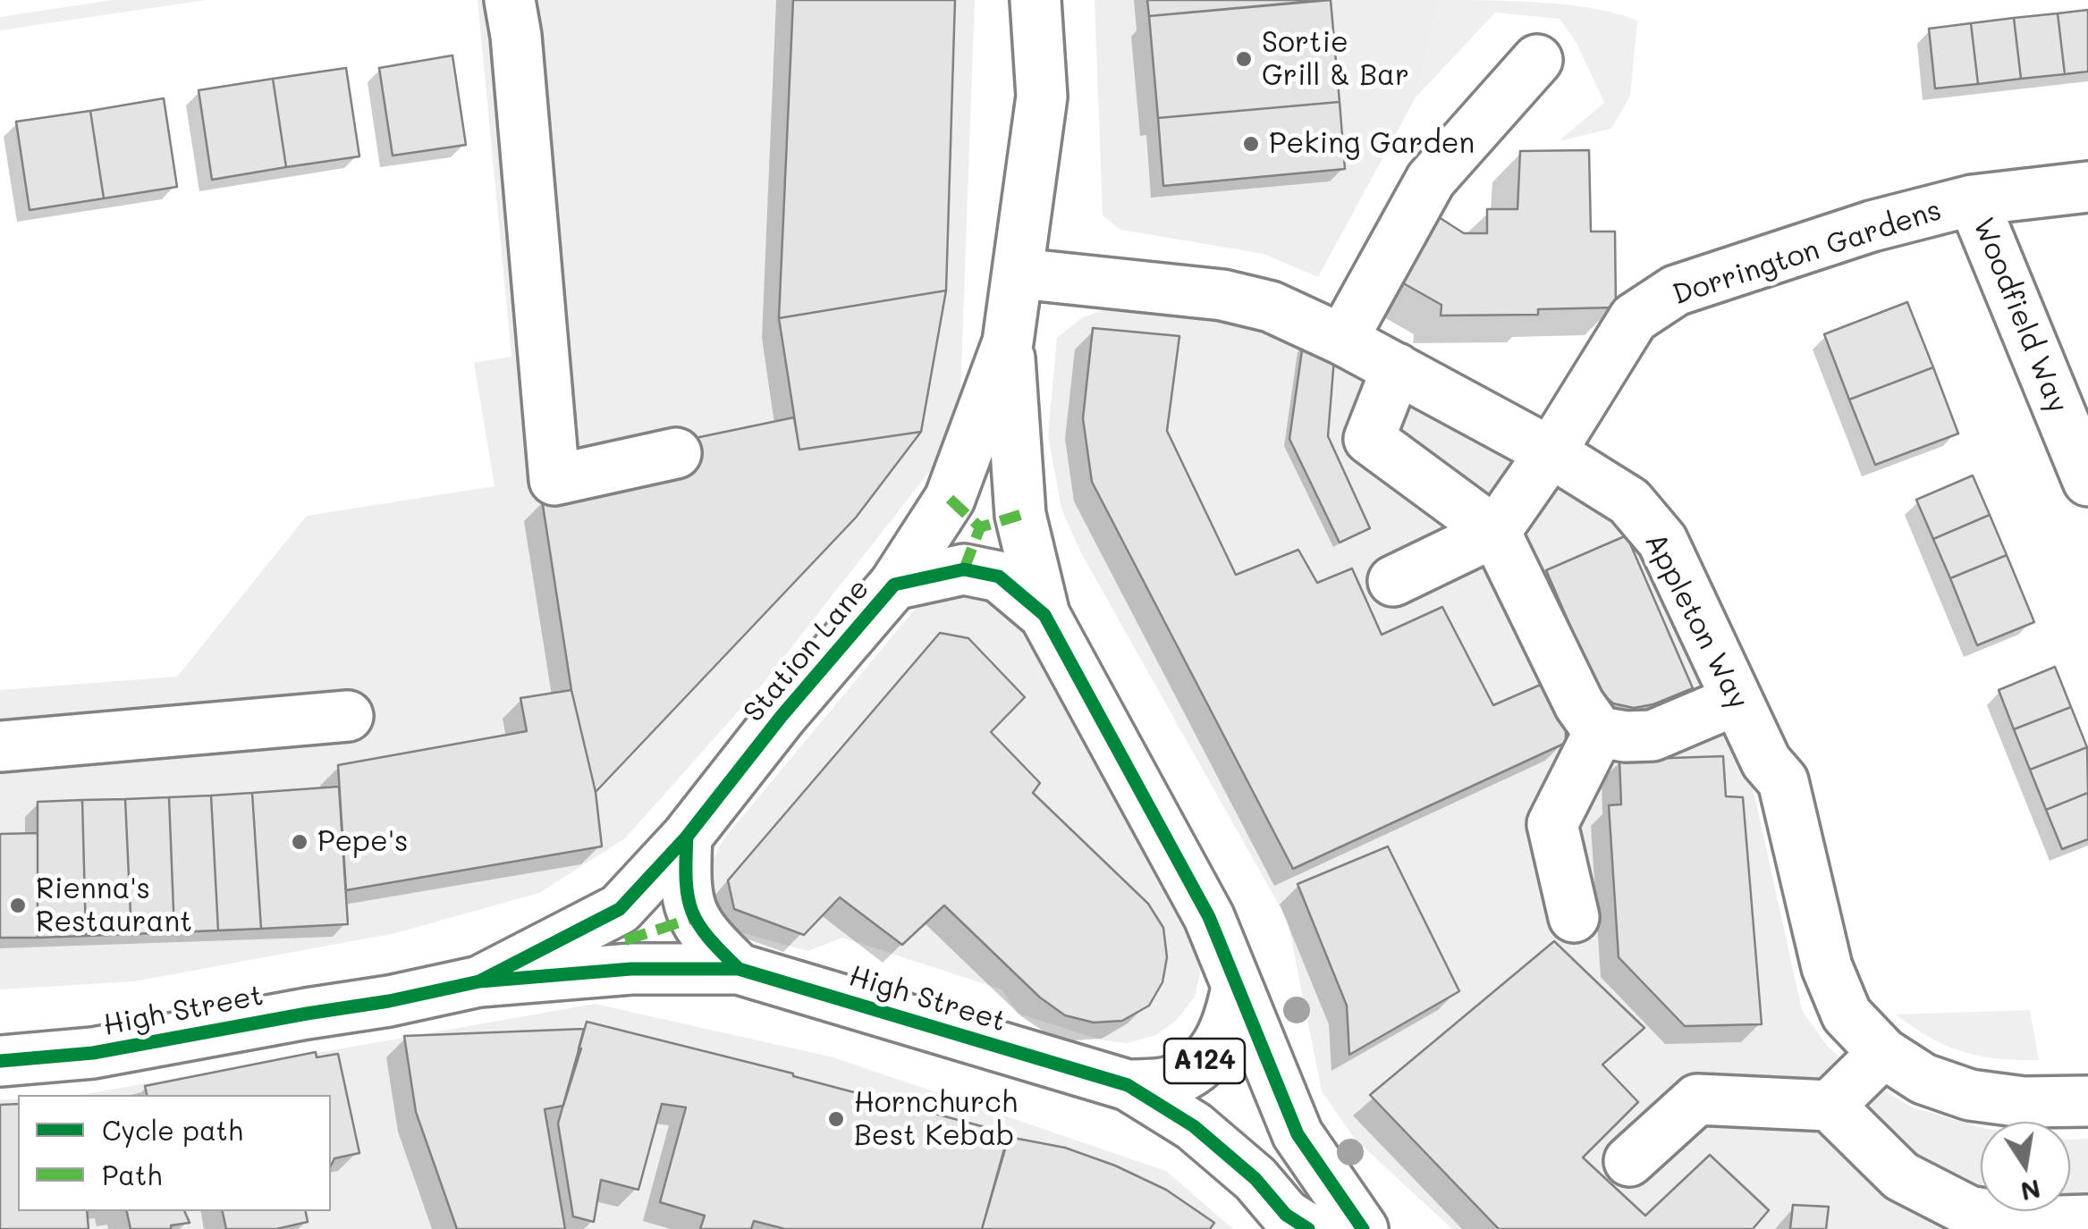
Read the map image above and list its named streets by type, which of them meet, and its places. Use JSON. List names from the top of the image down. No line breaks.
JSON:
{"streets":{"street":["Dorrington Gardens","Woodfield Way","Appleton Way","Station Lane","High Street","A124"]},"crossings":[["Dorrington Gardens","Woodfield Way"],["Dorrington Gardens","Appleton Way"],["Appleton Way","Station Lane"],["Station Lane","High Street"],["Station Lane","A124"],["High Street","A124"]],"places":["Sortie Grill & Bar","Peking Garden","Pepe's","Rienna's Restaurant","Hornchurch Best Kebab"],"legend":["Cycle path","Path"],"north":"bottom"}
